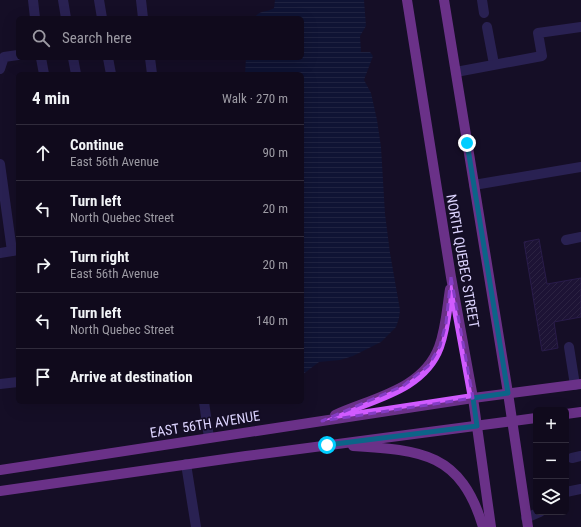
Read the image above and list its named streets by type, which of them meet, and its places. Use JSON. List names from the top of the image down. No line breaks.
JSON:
{"streets":{"main road":["NORTH QUEBEC STREET","EAST 56TH AVENUE"]},"crossings":[["NORTH QUEBEC STREET","EAST 56TH AVENUE"]],"page":{"search":"Search here","heading":["4 min","Walk · 270 m"],"list":[["Continue","East 56th Avenue","90 m"],["Turn left","North Quebec Street","20 m"],["Turn right","East 56th Avenue","20 m"],["Turn left","North Quebec Street","140 m"],"Arrive at destination"],"map_buttons":["+","−"]}}
